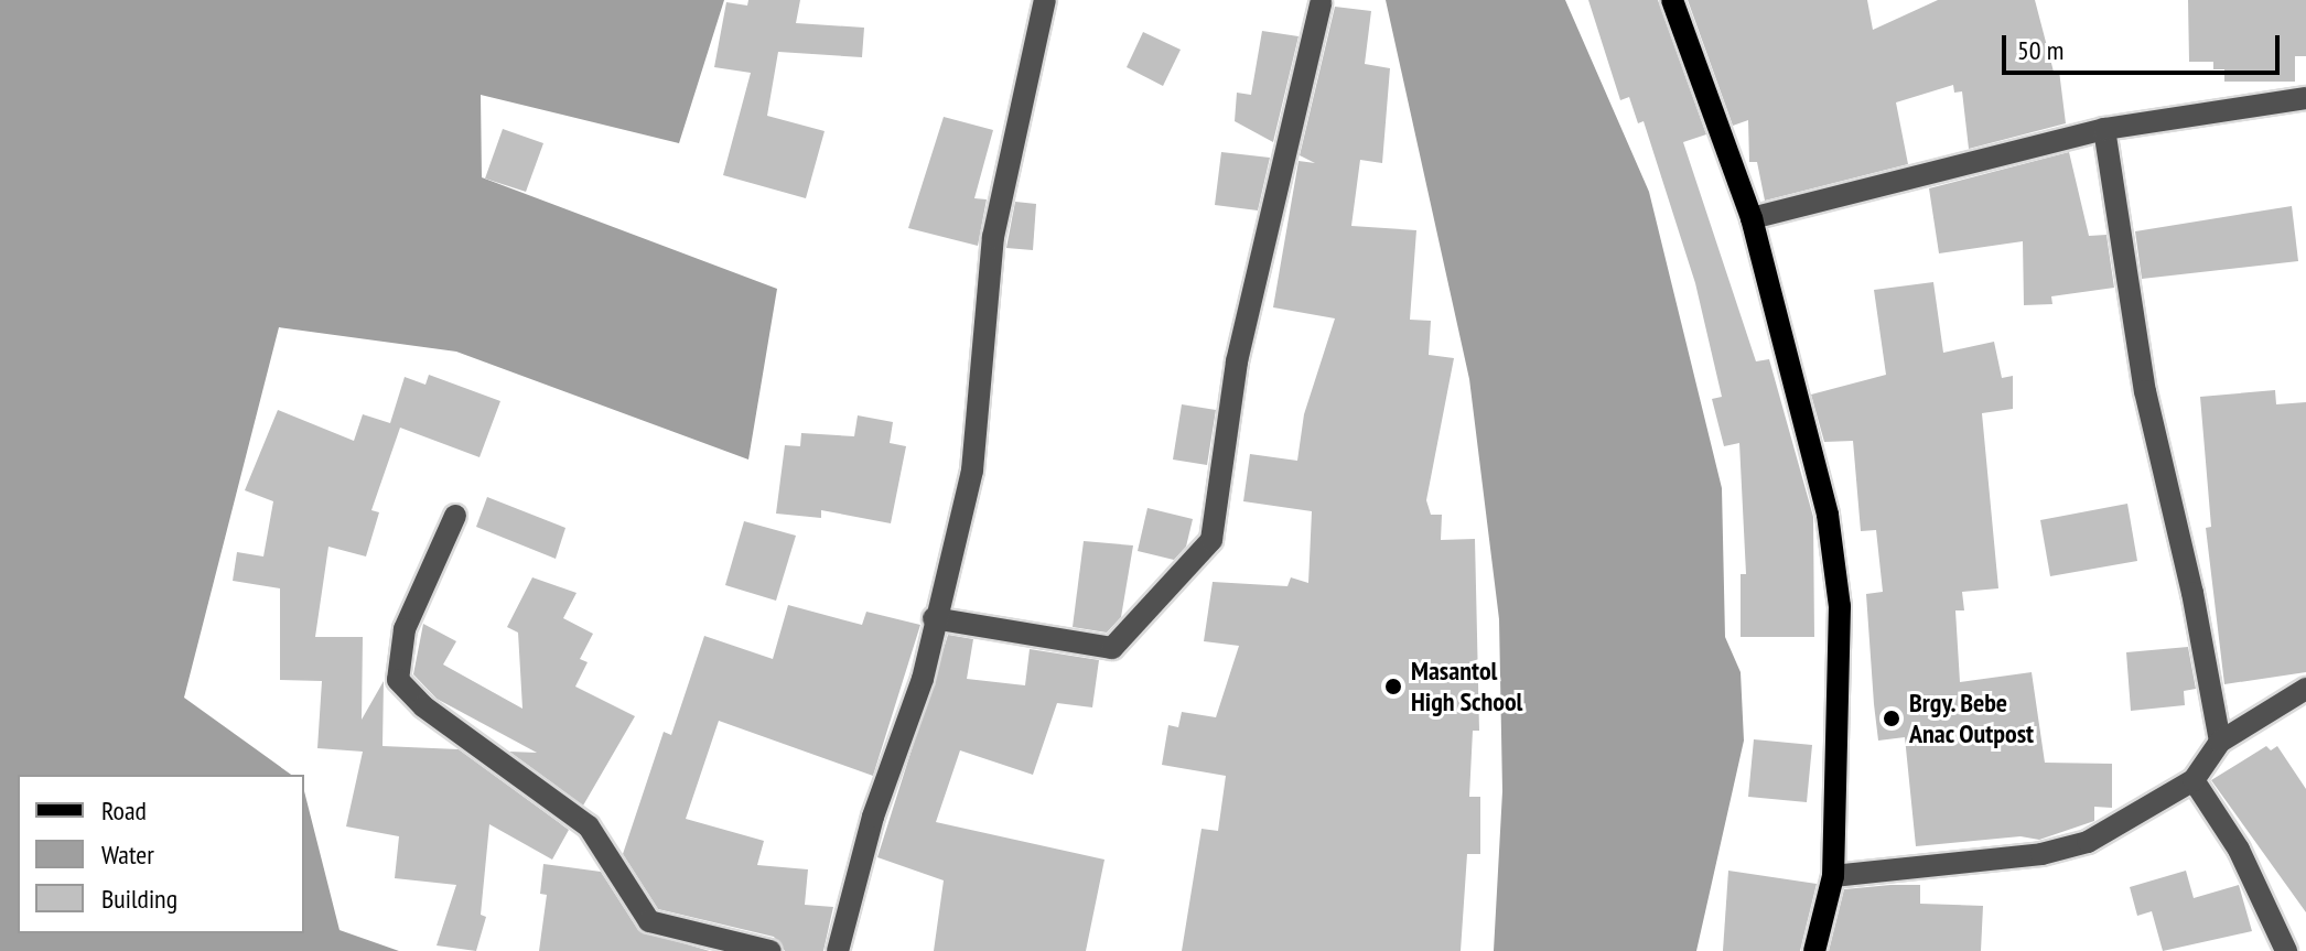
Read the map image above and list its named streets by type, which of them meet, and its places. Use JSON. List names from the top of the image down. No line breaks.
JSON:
{"places":["Masantol High School","Brgy. Bebe Anac Outpost"],"legend":["Road","Water","Building"],"scale_bar":"50 m"}
